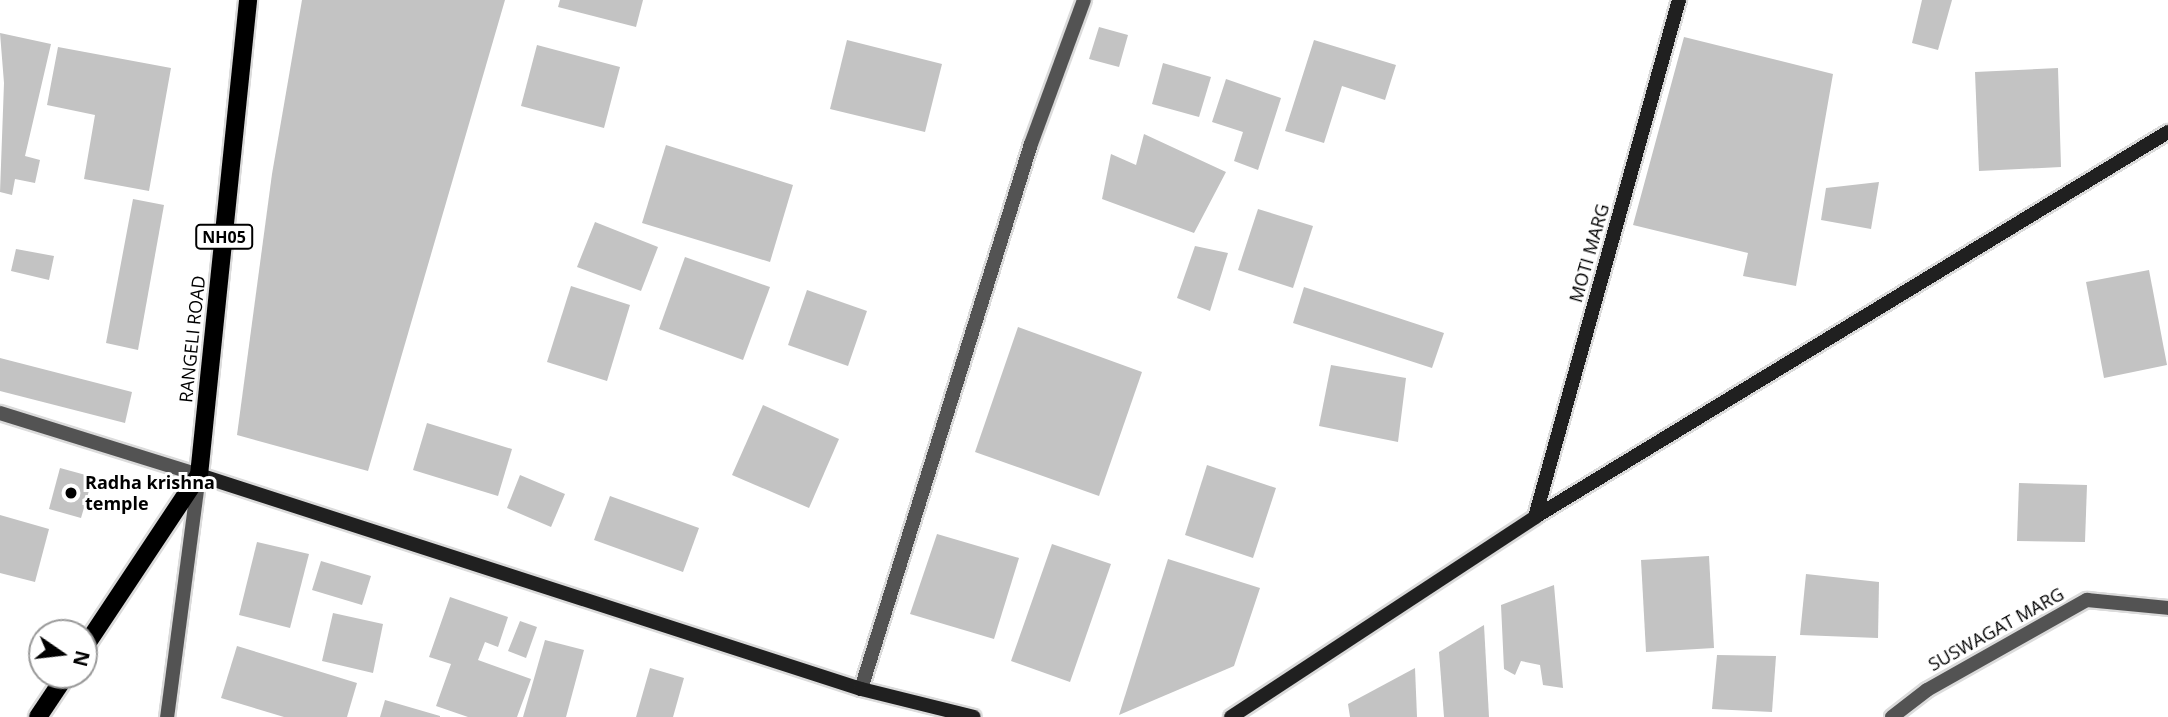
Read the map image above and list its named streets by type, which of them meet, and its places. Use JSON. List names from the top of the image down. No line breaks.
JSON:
{"streets":{"main road":["NH05","RANGELI ROAD"],"street":["MOTI MARG","SUSWAGAT MARG"]},"places":["Radha krishna temple"],"north":"right"}
